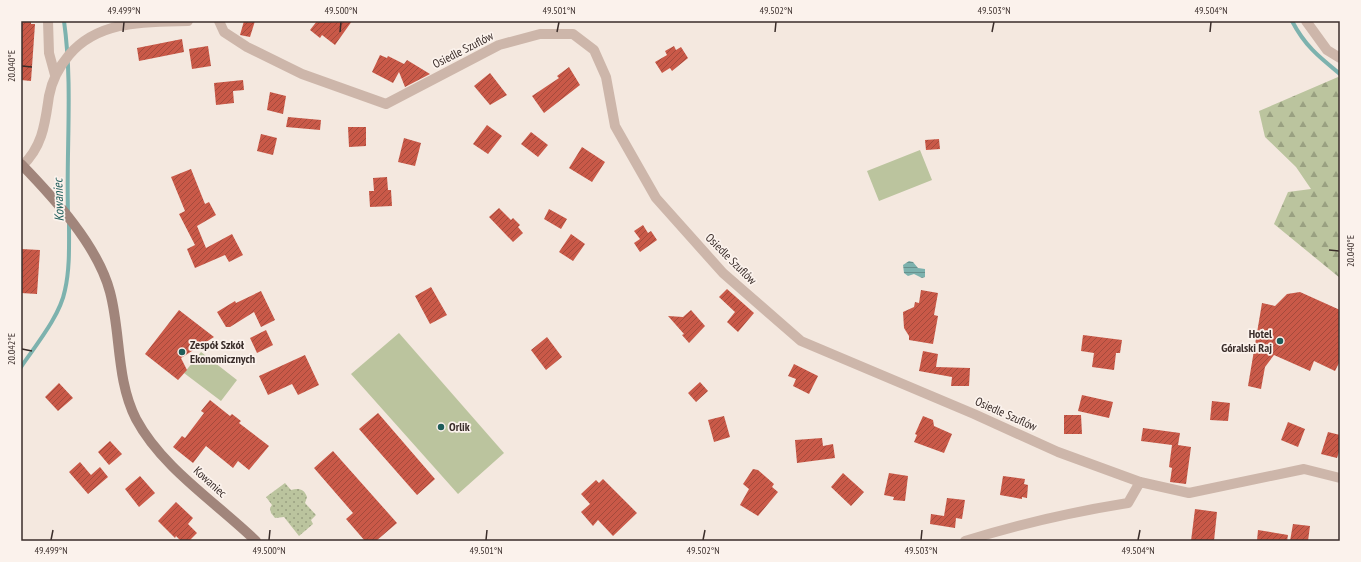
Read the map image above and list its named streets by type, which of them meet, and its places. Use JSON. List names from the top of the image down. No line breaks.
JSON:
{"streets":{"street":["Osiedle Szuflów","Kowaniec"]},"water":["Kowaniec"],"places":["Hotel Góralski Raj","Zespół Szkół Ekonomicznych","Orlik"],"coordinates":["49.499°N","49.500°N","49.501°N","49.502°N","49.503°N","49.504°N","20.040°E","20.042°E"]}
